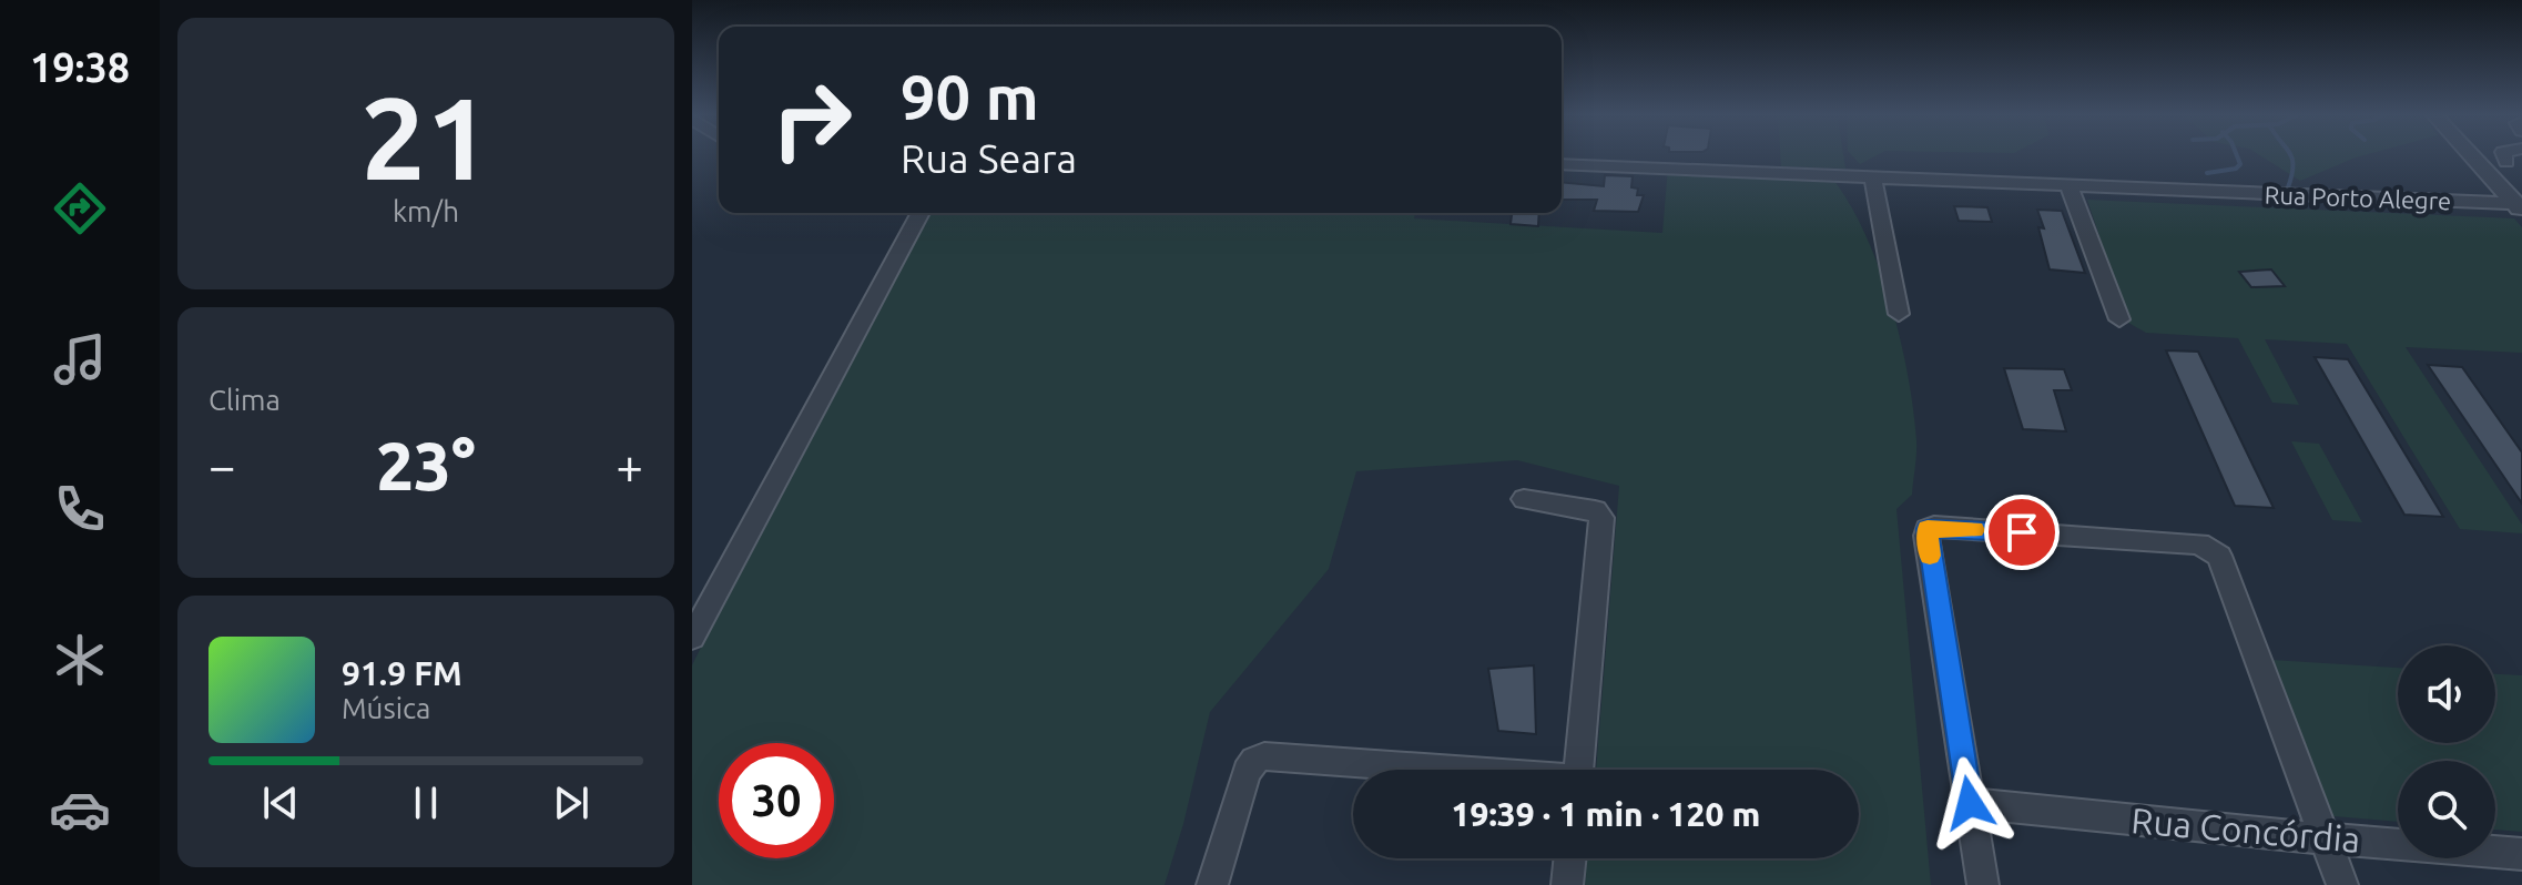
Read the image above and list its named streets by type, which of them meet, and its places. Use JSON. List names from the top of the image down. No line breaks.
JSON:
{"streets":{"street":["Rua Porto Alegre","Rua Concórdia"]},"page":{"tabs":"19:38","tile":[["21","km/h"],"Clima"],"turn":["90 m","Rua Seara"],"heat":["−","23°","+"],"song":["91.9 FM","Música"],"limit":"30","trip":"19:39 · 1 min · 120 m"}}
